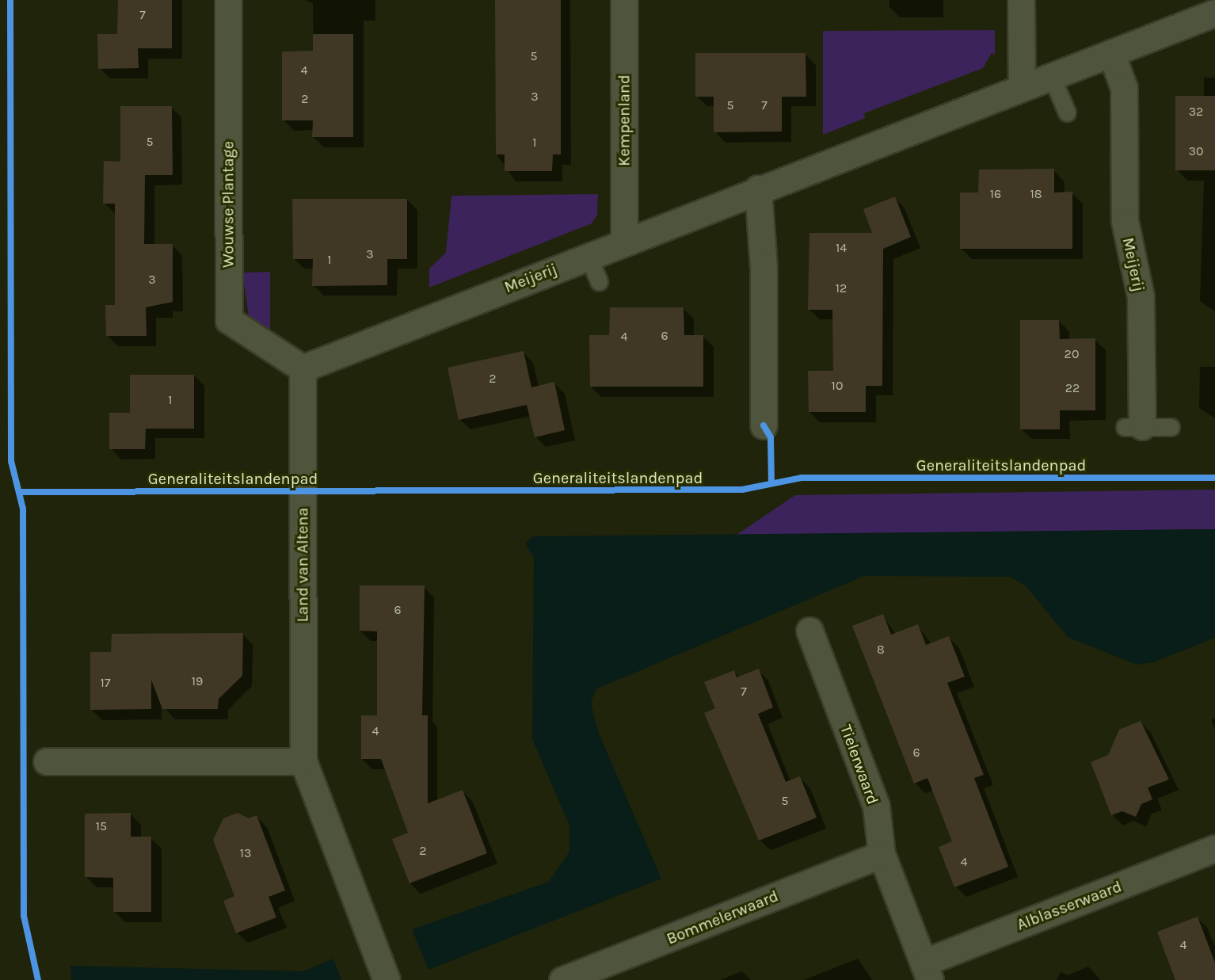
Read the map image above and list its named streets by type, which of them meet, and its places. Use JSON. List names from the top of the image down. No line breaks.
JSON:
{"streets":{"street":["Kempenland","Wouwse Plantage","Meijerij","Land van Altena","Tielerwaard","Alblasserwaard","Bommelerwaard"],"cycle path":["Generaliteitslandenpad"]},"crossings":[["Kempenland","Meijerij"],["Wouwse Plantage","Meijerij"],["Wouwse Plantage","Land van Altena"],["Meijerij","Land van Altena"],["Tielerwaard","Alblasserwaard"],["Tielerwaard","Bommelerwaard"]],"house_numbers":["7","5","4","3","2","5","7","32","5","1","30","16","18","14","3","1","3","12","6","4","20","2","10","22","1","6","8","19","17","7","4","6","5","15","2","13","4","4"]}
